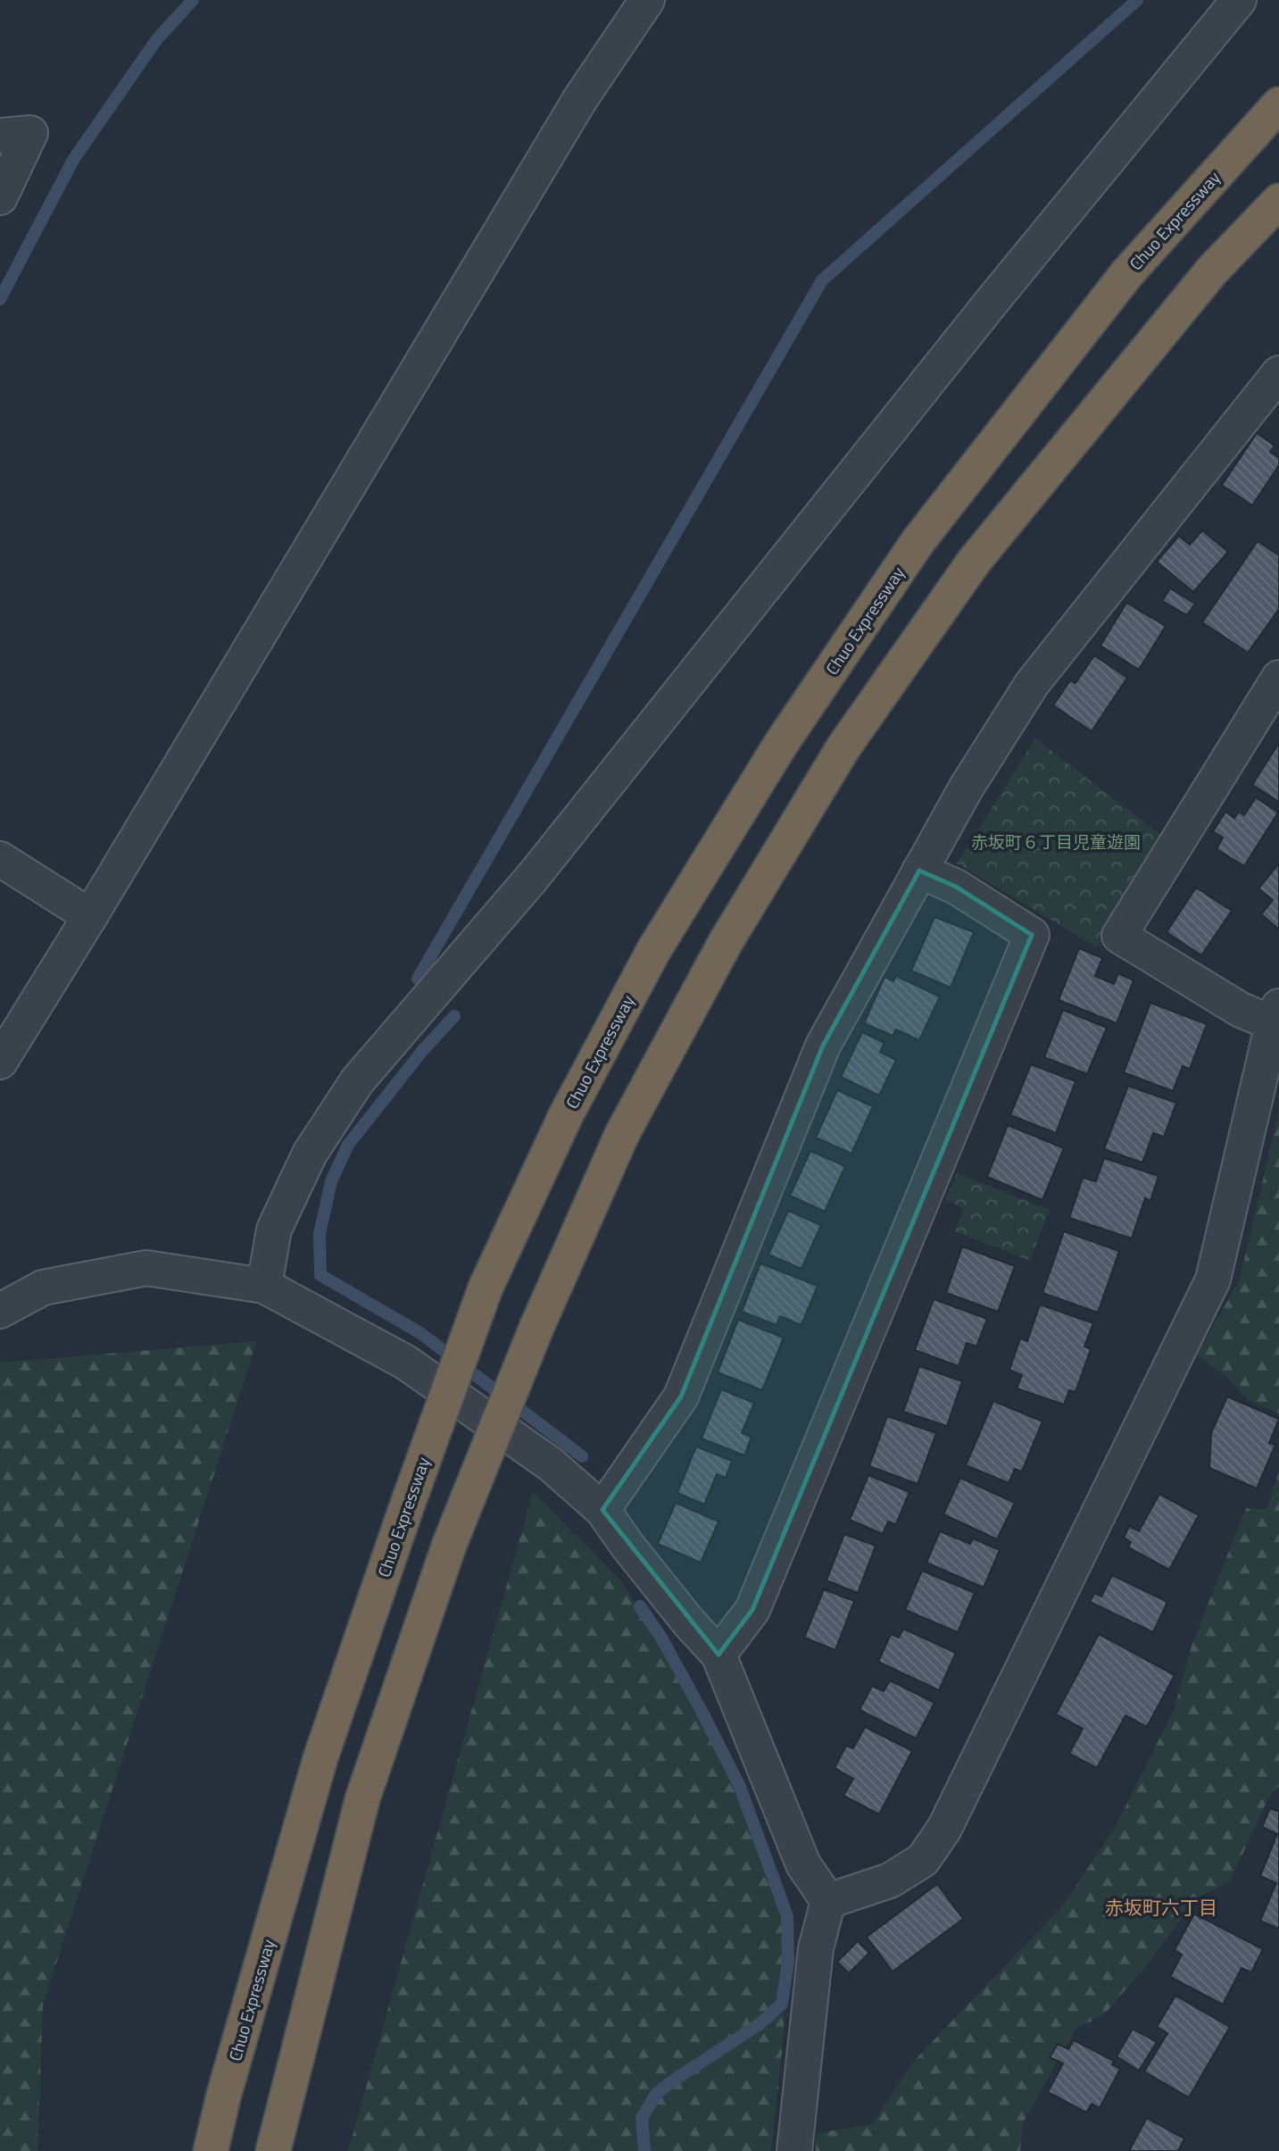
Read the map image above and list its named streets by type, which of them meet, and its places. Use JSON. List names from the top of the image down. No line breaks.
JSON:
{"streets":{"highway":["Chuo Expressway"]},"districts":["赤坂町六丁目"],"parks":["赤坂町６丁目児童遊園"]}
